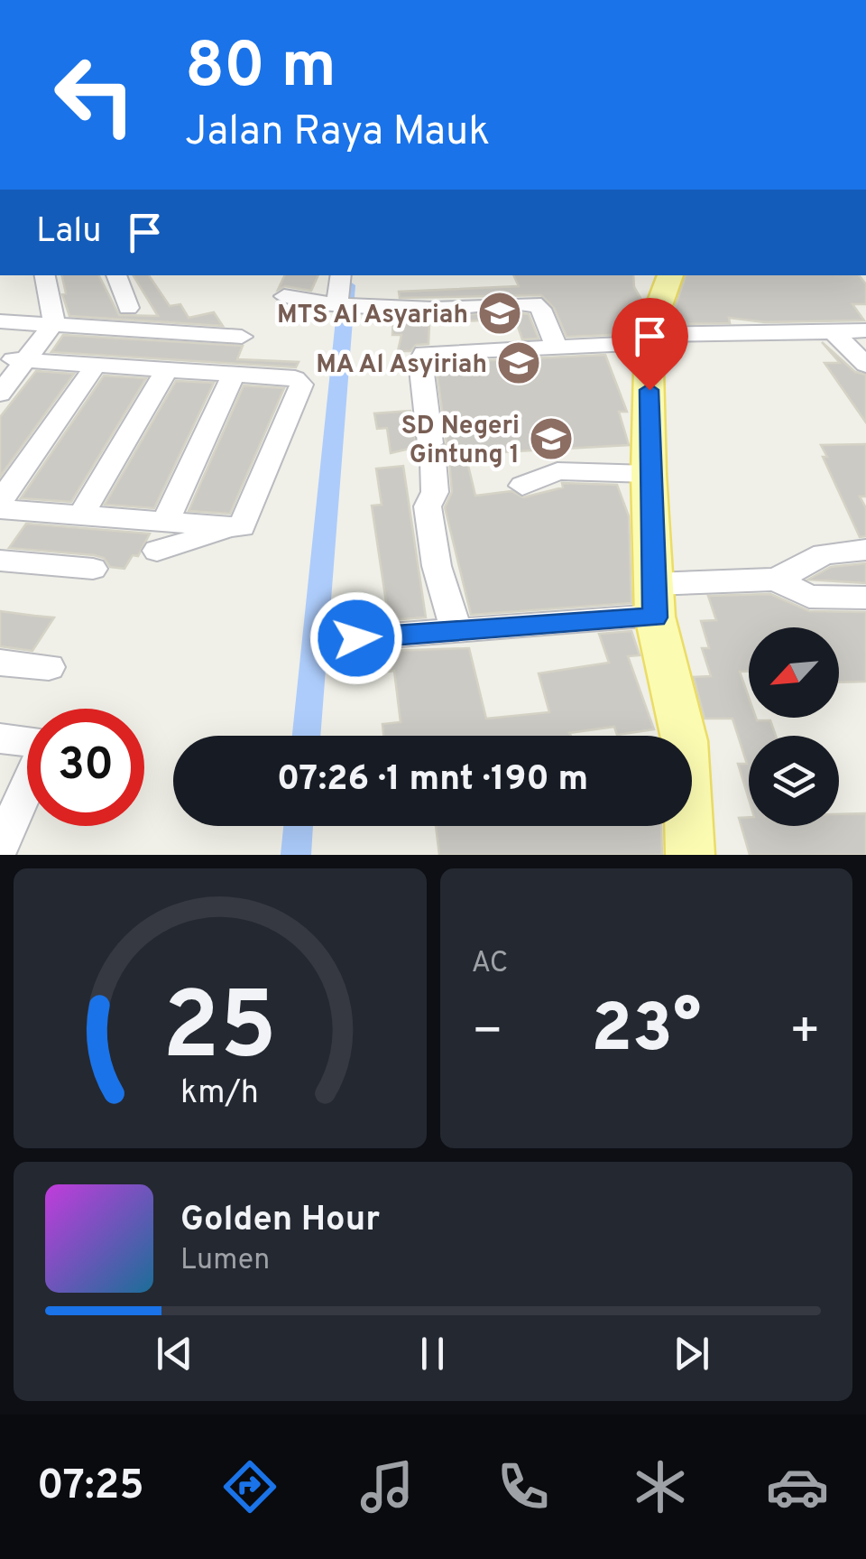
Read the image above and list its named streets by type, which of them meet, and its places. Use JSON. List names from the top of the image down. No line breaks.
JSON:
{"places":{"school or university":["MTS Al Asyariah","MA Al Asyiriah","SD Negeri Gintung 1"]},"north":"bottom left","page":{"turn":["80 m","Jalan Raya Mauk"],"then":"Lalu","limit":"30","trip":"07:26 · 1 mnt · 190 m","tile":"AC","heat":["−","23°","+"],"song":["Golden Hour","Lumen"],"tabs":"07:25","gauge":["25","km/h"]}}
